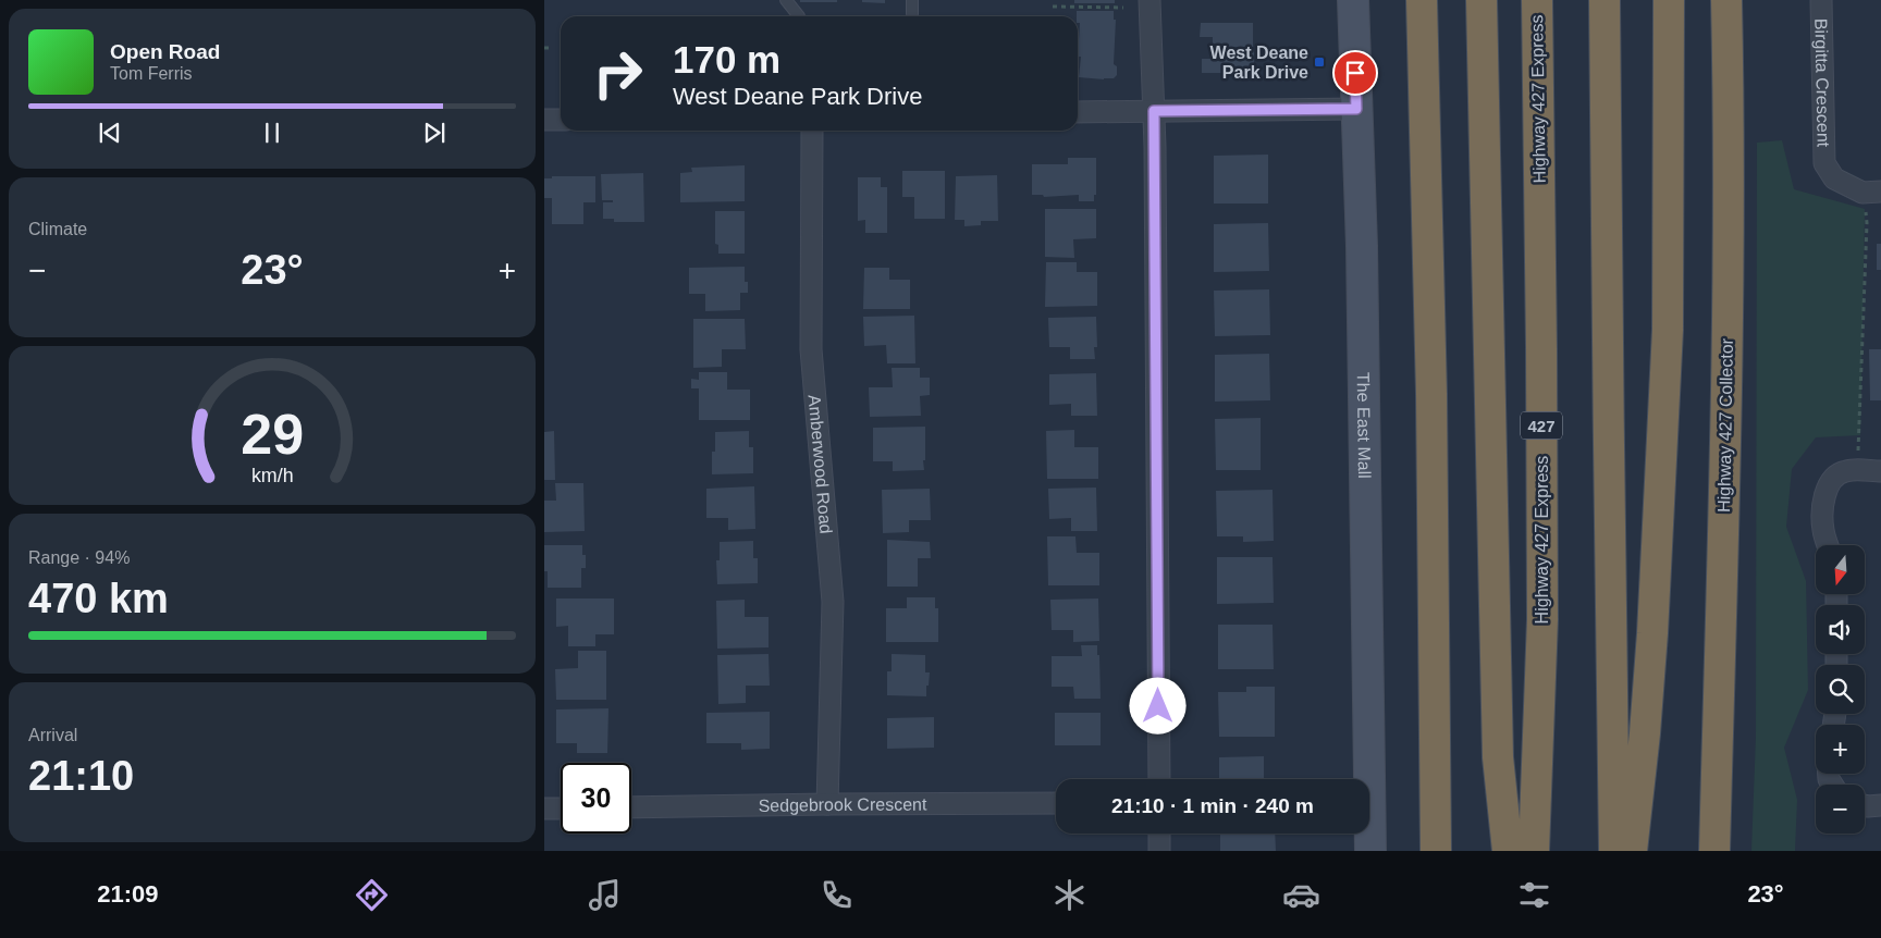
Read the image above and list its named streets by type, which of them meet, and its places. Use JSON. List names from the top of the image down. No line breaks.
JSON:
{"streets":{"highway":["Highway 427 Express","427","Highway 427 Collector"],"main road":["The East Mall"],"street":["Birgitta Crescent","Amberwood Road","Sedgebrook Crescent"]},"crossings":[["Amberwood Road","Sedgebrook Crescent"]],"places":{"transit":["West Deane Park Drive"]},"north":"bottom","page":{"turn":["170 m","West Deane Park Drive"],"song":["Open Road","Tom Ferris"],"tile":["Climate",["Range · 94%","470 km"],["Arrival","21:10"]],"heat":["−","23°","+"],"map_buttons":["+","−"],"limit":"30","trip":"21:10 · 1 min · 240 m","tabs":["21:09","23°"],"gauge":["29","km/h"]}}
